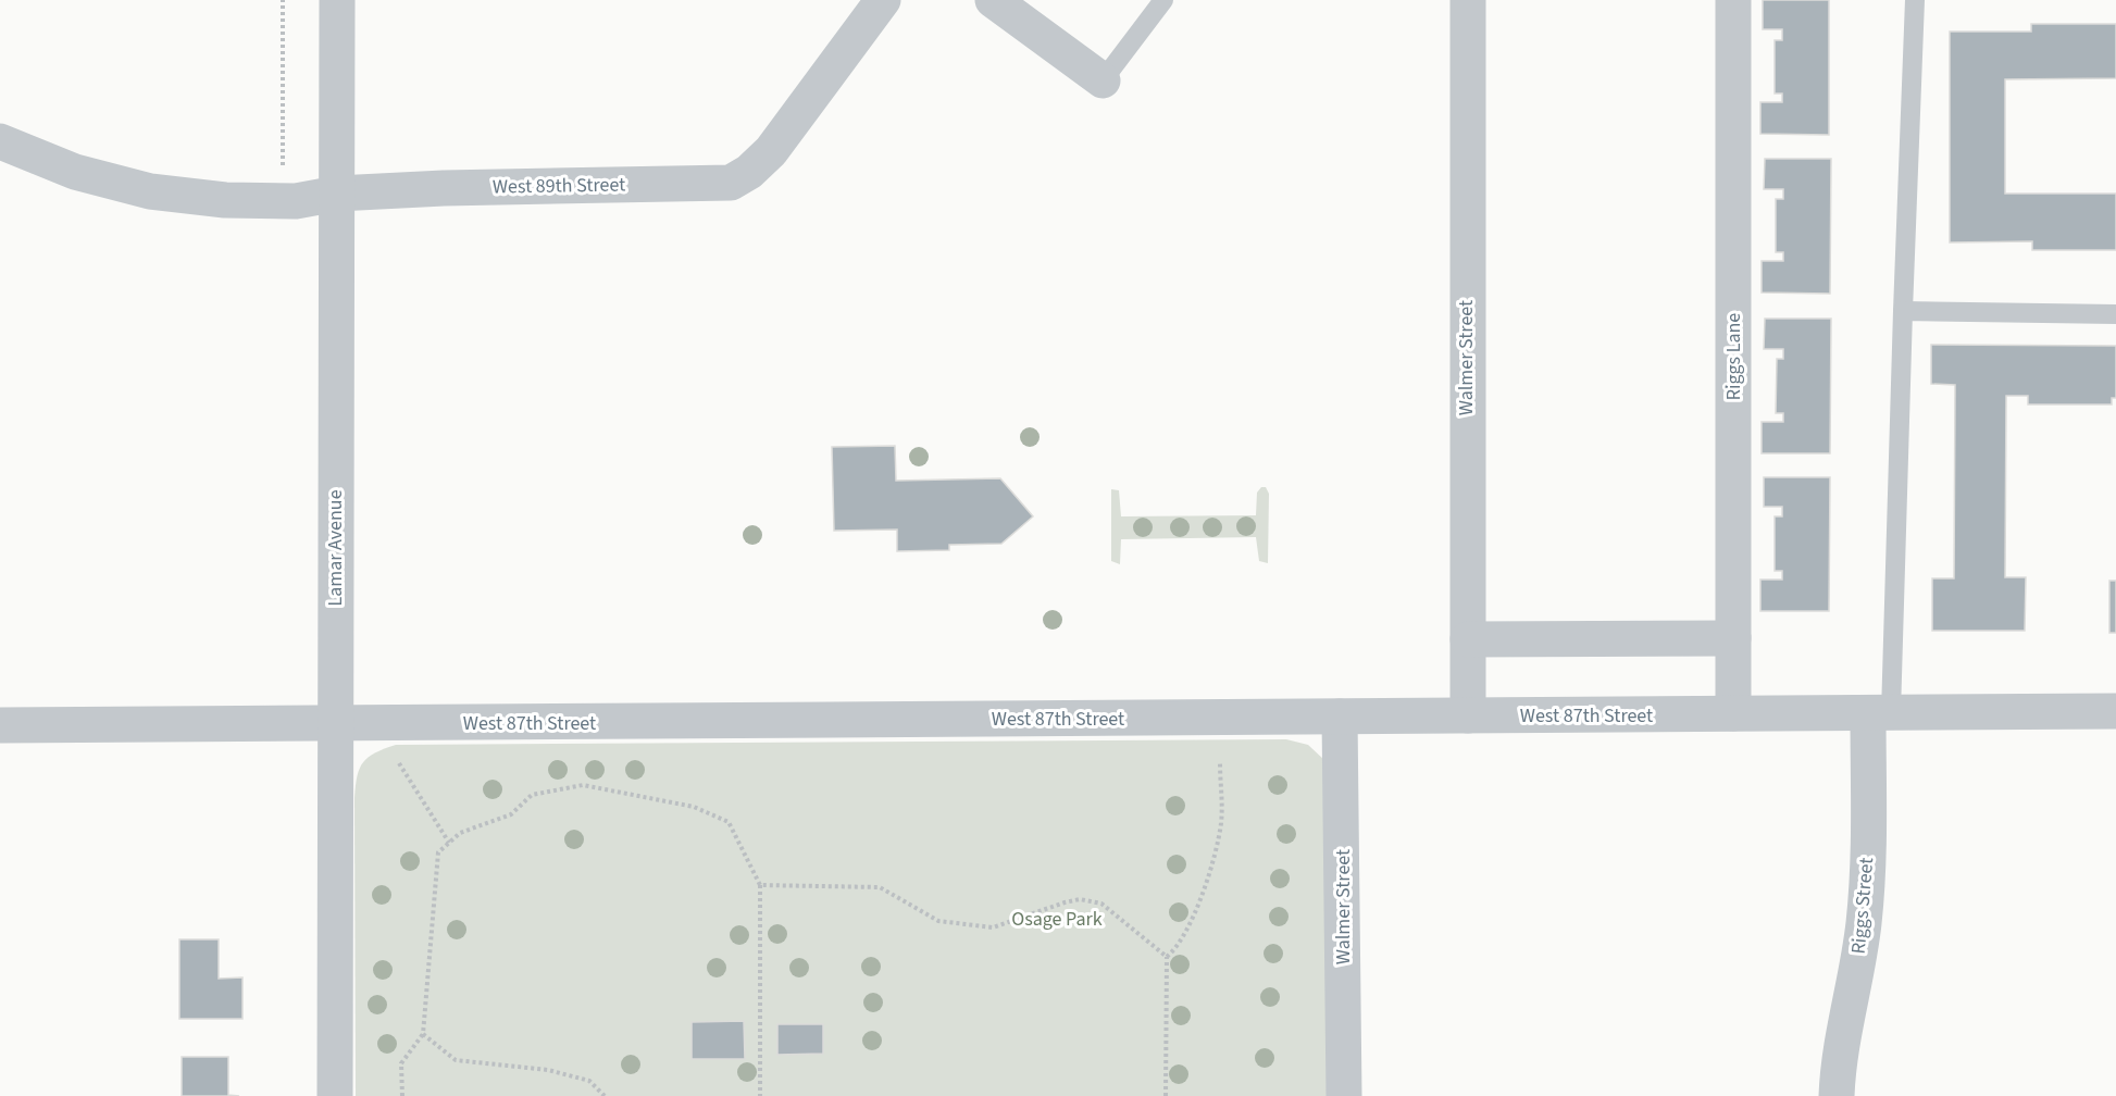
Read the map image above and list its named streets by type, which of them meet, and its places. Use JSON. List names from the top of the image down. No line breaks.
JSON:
{"streets":{"street":["West 89th Street","Riggs Lane","Walmer Street","Lamar Avenue","West 87th Street","Riggs Street"]},"crossings":[["West 89th Street","Lamar Avenue"],["Riggs Lane","West 87th Street"],["Walmer Street","West 87th Street"],["Lamar Avenue","West 87th Street"],["West 87th Street","Riggs Street"]],"parks":["Osage Park"]}
